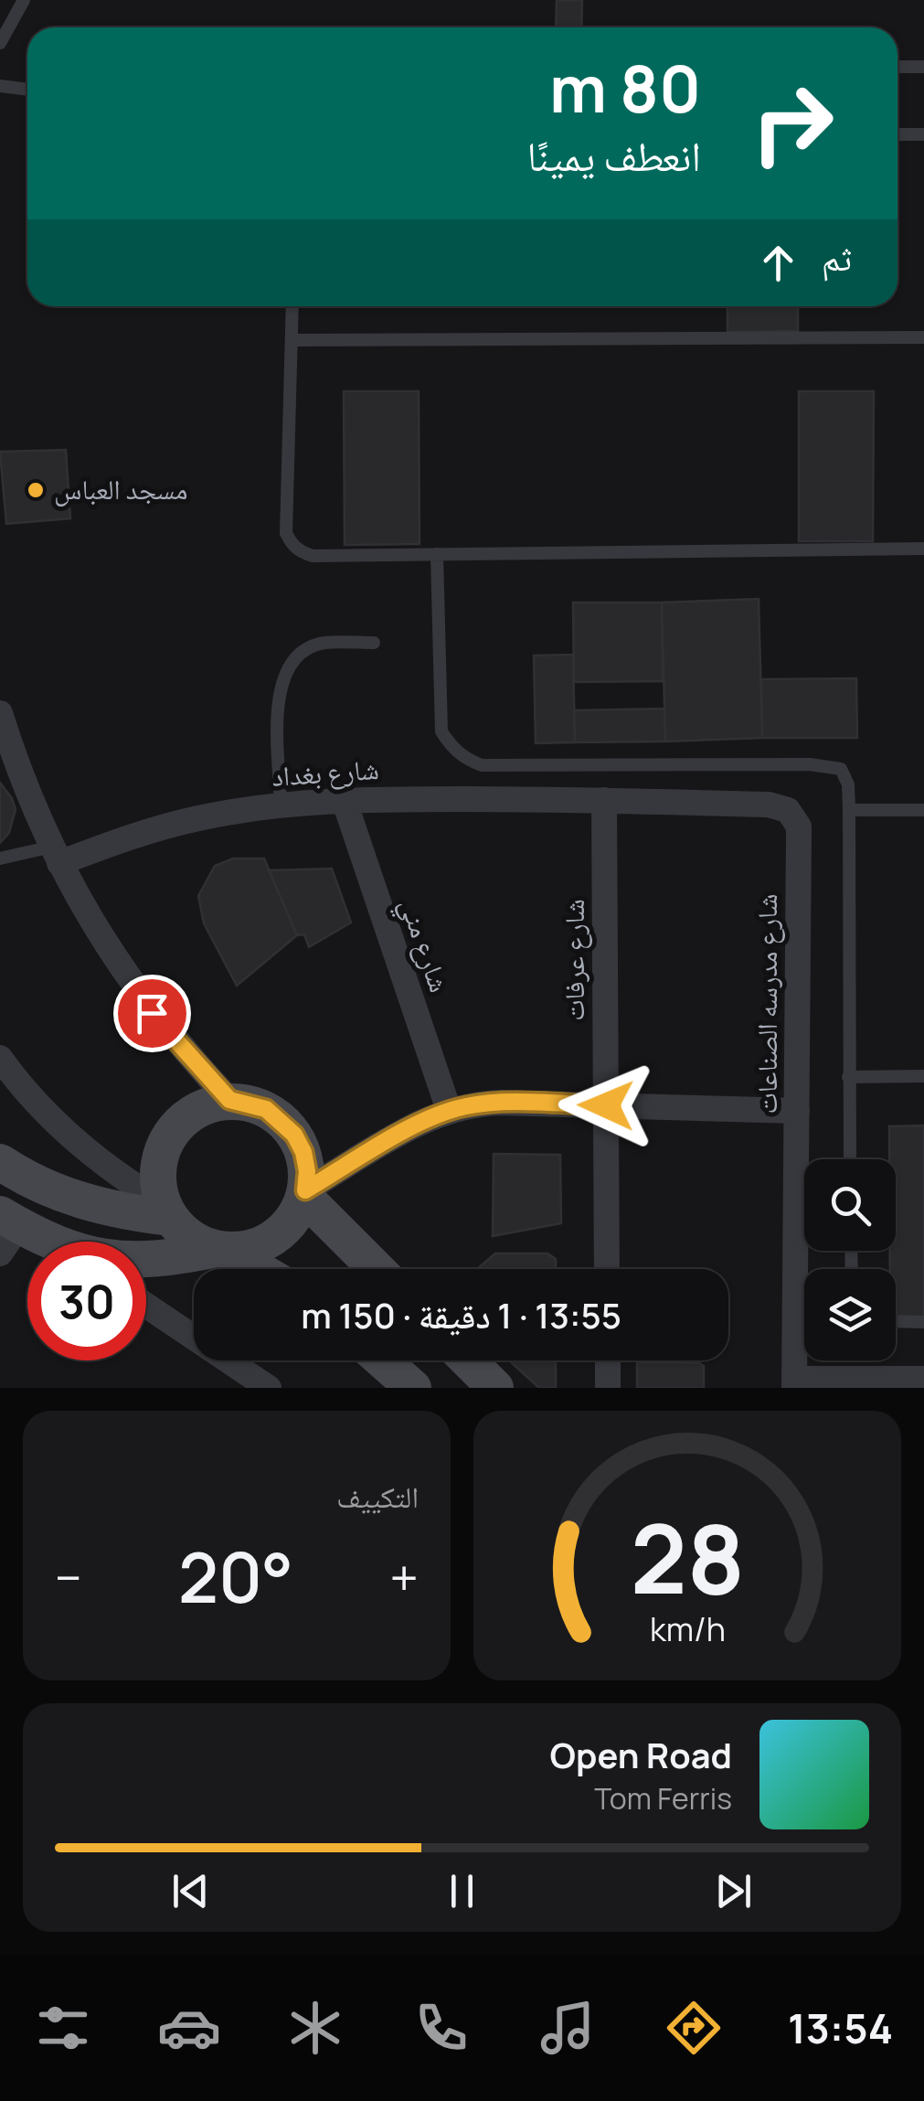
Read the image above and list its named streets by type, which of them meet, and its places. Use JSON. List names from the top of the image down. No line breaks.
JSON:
{"streets":{"street":["شارع بغداد","شارع مني","شارع عرفات","شارع مدرسه الصناعات"]},"crossings":[["شارع بغداد","شارع مني"],["شارع بغداد","شارع عرفات"],["شارع بغداد","شارع مدرسه الصناعات"],["شارع عرفات","شارع مدرسه الصناعات"]],"places":["مسجد العباس"],"page":{"turn":["80 m","انعطف يمينًا"],"then":"ثم","limit":"30","trip":"13:55 · 1 دقيقة · 150 m","tile":"التكييف","heat":["−","20°","+"],"song":["Open Road","Tom Ferris"],"tabs":"13:54","gauge":["28","km/h"]}}
